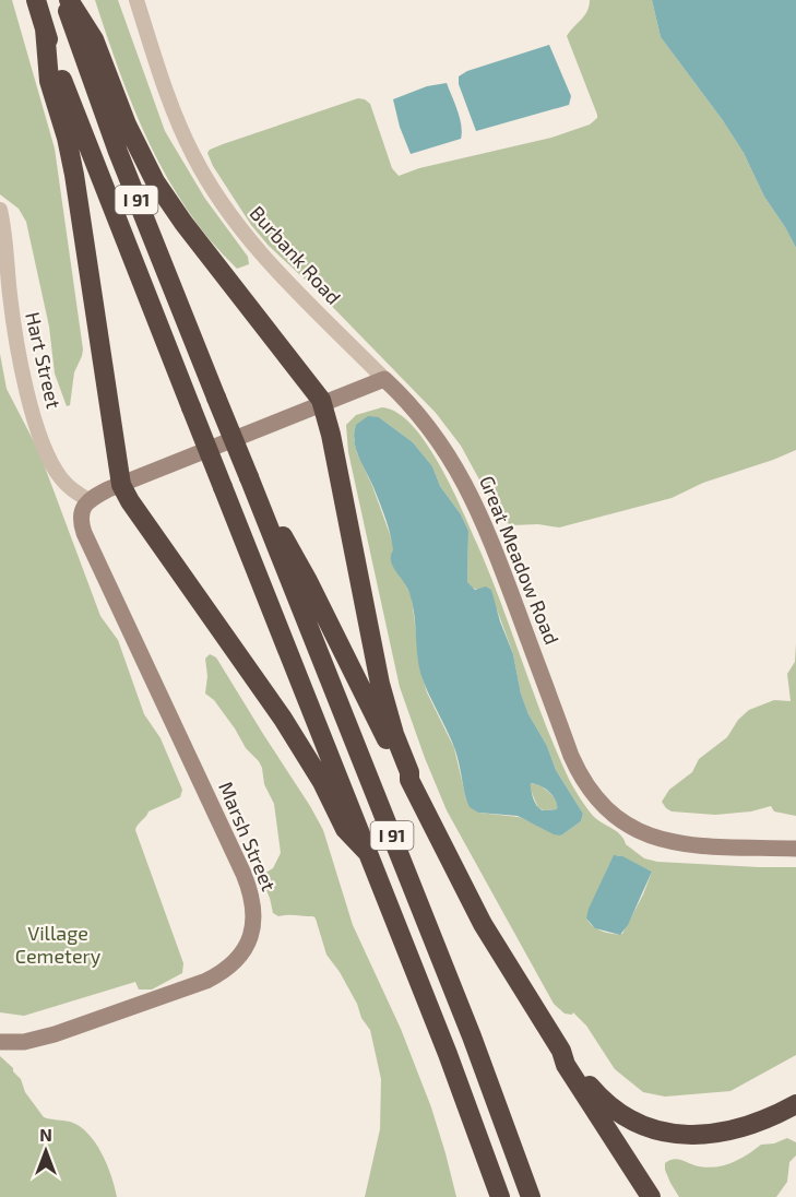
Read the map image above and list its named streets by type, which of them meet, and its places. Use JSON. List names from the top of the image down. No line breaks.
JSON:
{"streets":{"highway":["I 91"],"street":["Burbank Road","Hart Street","Great Meadow Road","Marsh Street"]},"crossings":[["Burbank Road","Great Meadow Road"],["Hart Street","Marsh Street"]],"parks":["Village Cemetery"],"north":"top"}
